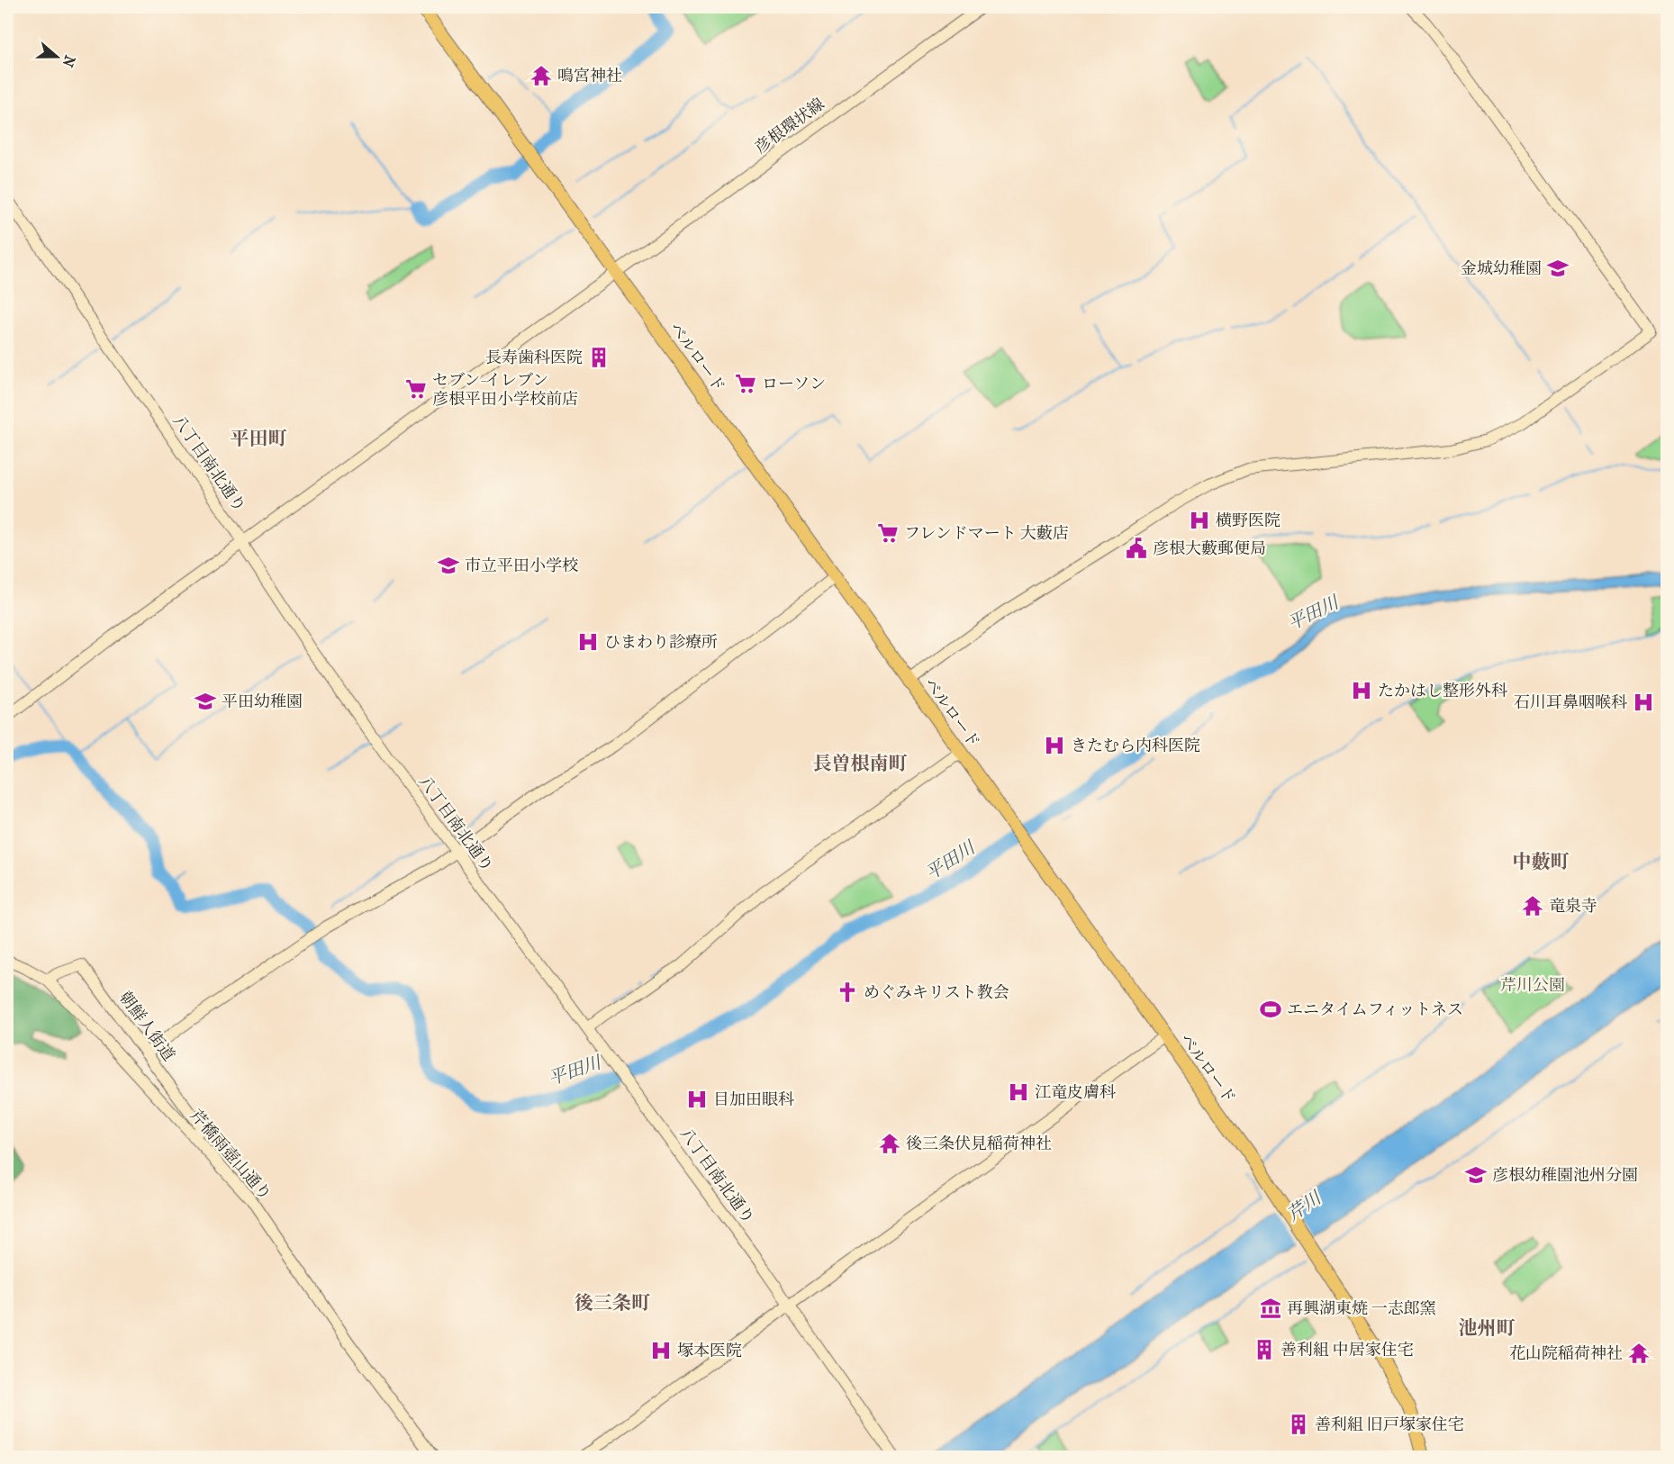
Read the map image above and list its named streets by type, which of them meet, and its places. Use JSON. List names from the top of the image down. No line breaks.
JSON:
{"streets":{"main road":["ベルロード"],"street":["彦根環状線","八丁目南北通り","朝鮮人街道","芹橋雨壺山通り"]},"crossings":[["彦根環状線","ベルロード"],["彦根環状線","八丁目南北通り"],["朝鮮人街道","芹橋雨壺山通り"]],"districts":["平田町","長曽根南町","中藪町","後三条町","池州町"],"water":["平田川","芹川"],"parks":["芹川公園"],"places":{"temple":["鳴宮神社","竜泉寺","後三条伏見稲荷神社","花山院稲荷神社"],"school or university":["金城幼稚園","市立平田小学校","平田幼稚園","彦根幼稚園池州分園"],"building":["長寿歯科医院","善利組 中居家住宅","善利組 旧戸塚家住宅"],"supermarket":["ローソン","セブン-イレブン 彦根平田小学校前店","フレンドマート 大藪店"],"hospital":["横野医院","ひまわり診療所","たかはし整形外科","石川耳鼻咽喉科","きたむら内科医院","江竜皮膚科","目加田眼科","塚本医院"],"public building":["彦根大藪郵便局"],"church":["めぐみキリスト教会"],"sports":["エニタイムフィットネス"],"museum":["再興湖東焼 一志郎窯"]},"north":"right"}
